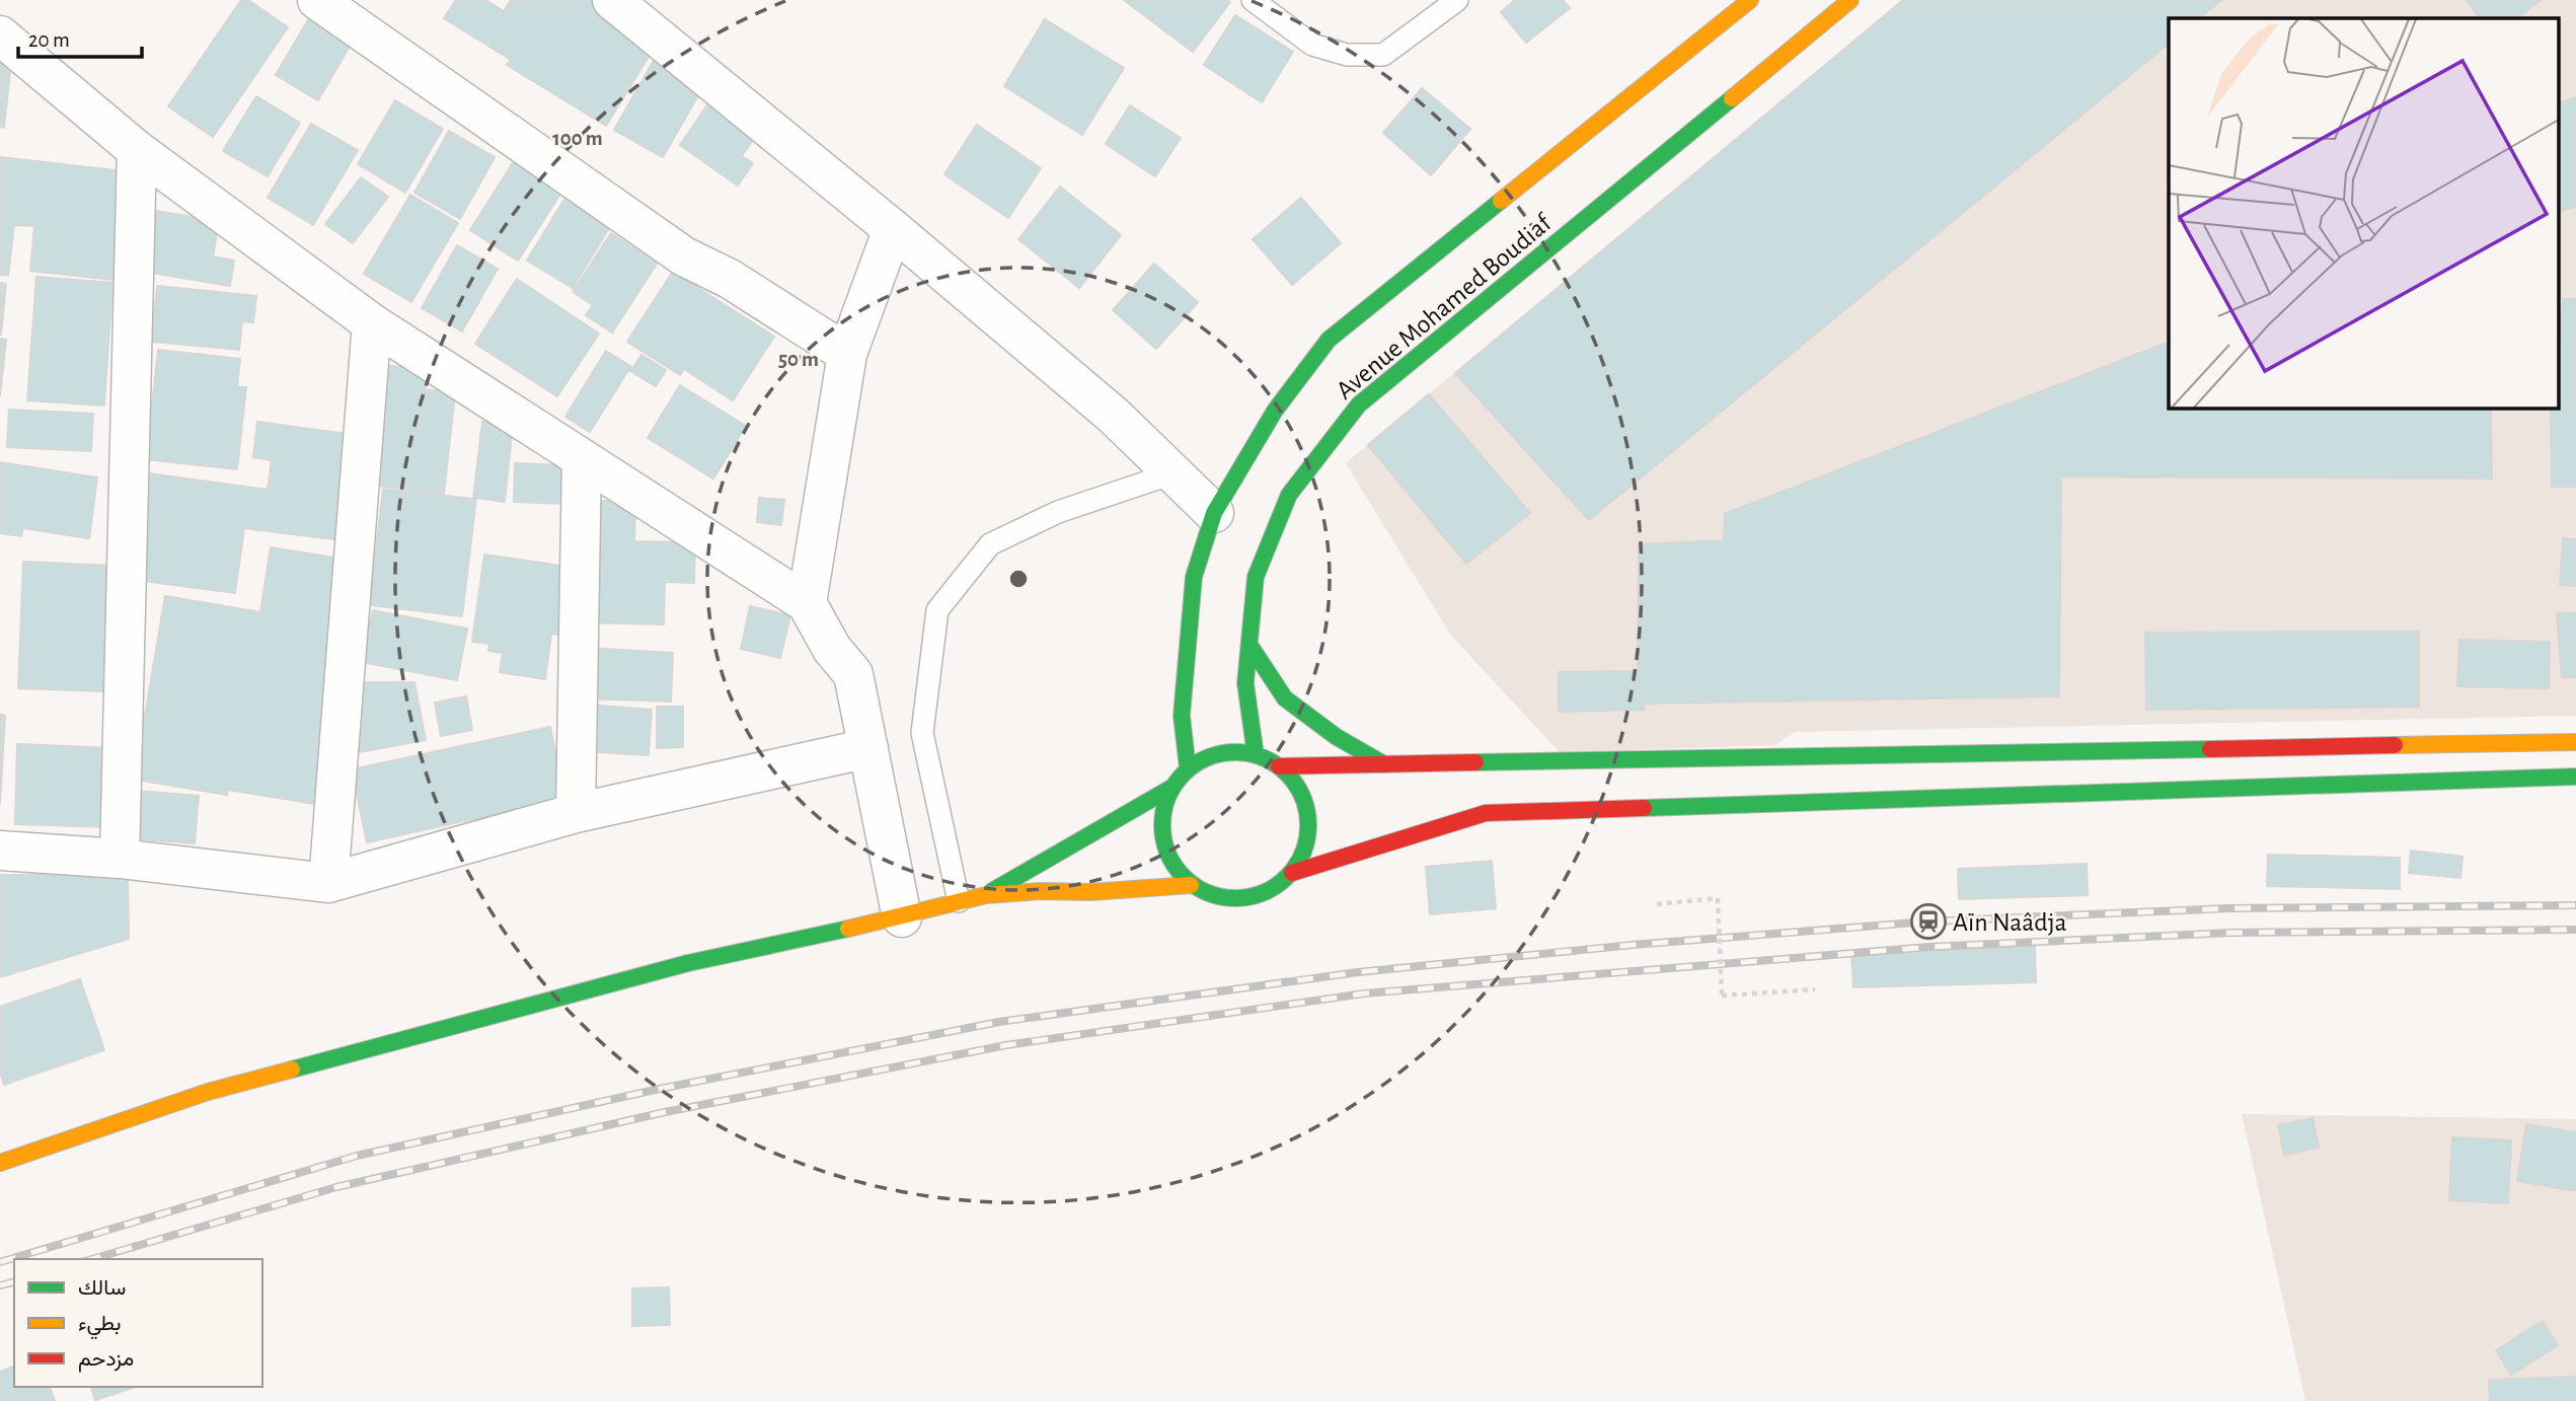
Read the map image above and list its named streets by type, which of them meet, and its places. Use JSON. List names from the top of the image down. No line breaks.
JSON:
{"streets":{"main road":["Avenue Mohamed Boudiaf"]},"places":{"station":["Aïn Naâdja"]},"legend":["سالك","بطيء","مزدحم"],"scale_bar":"20 m","rings":["100 m","50 m"]}
